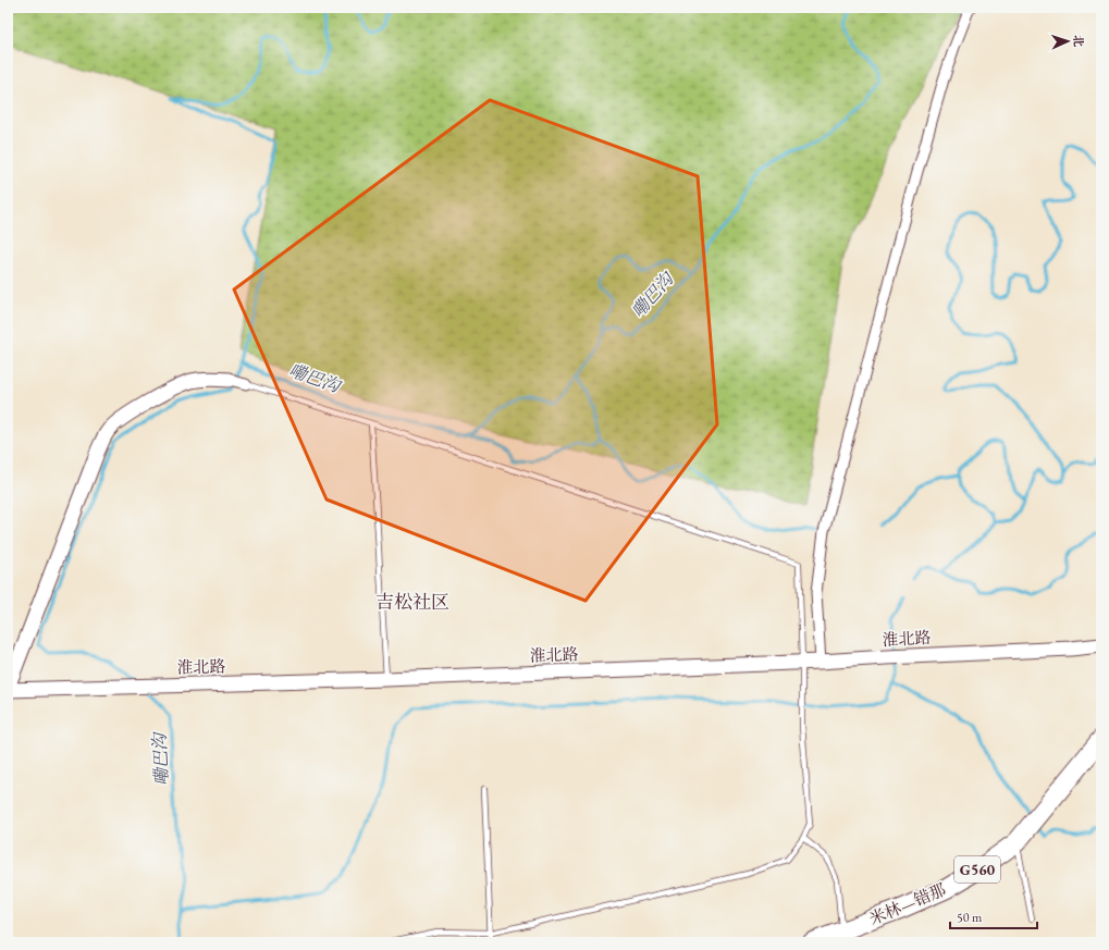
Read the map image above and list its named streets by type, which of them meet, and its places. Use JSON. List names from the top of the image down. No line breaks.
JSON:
{"streets":{"highway":["G560","米林—错那"],"street":["淮北路"]},"districts":["吉松社区"],"water":["嘞巴沟"],"scale_bar":"50 m","north":"right"}
